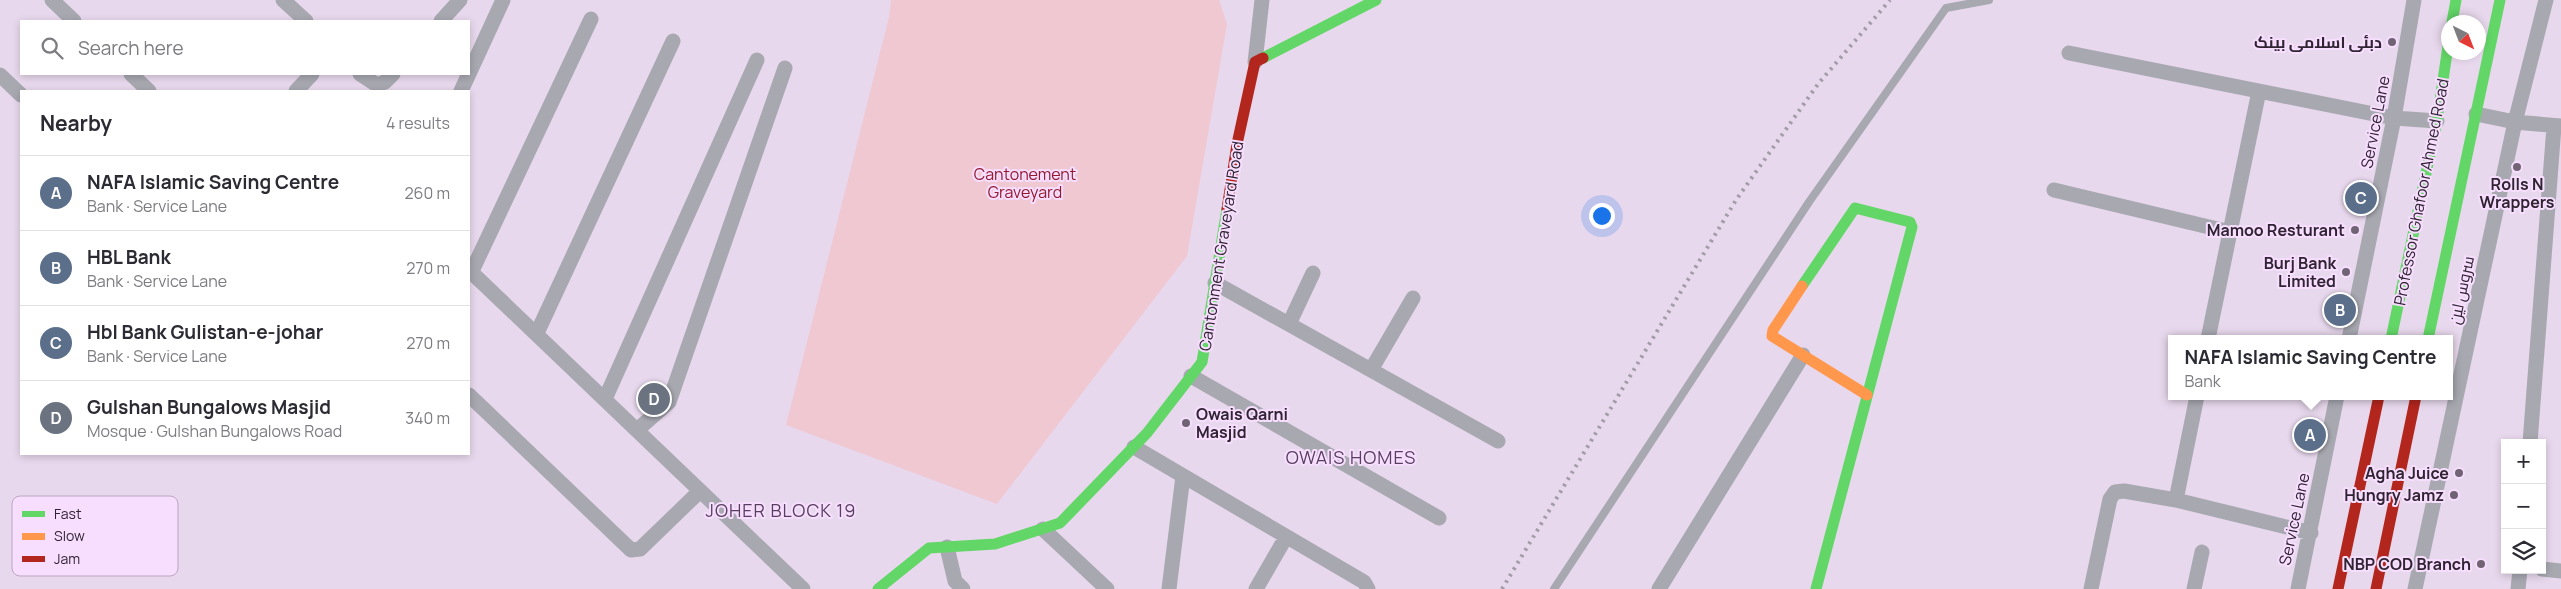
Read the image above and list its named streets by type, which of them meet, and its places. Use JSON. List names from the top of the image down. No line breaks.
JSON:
{"streets":{"street":["Service Lane","Professor Ghafoor Ahmed Road","Cantonment Graveyard Road","سروس لین"]},"districts":["OWAIS HOMES","JOHER BLOCK 19"],"parks":["Cantonement Graveyard"],"places":["دبئی اسلامی بینک","Rolls N Wrappers","Mamoo Resturant","Burj Bank Limited","Owais Qarni Masjid","Agha Juice","Hungry Jamz","NBP COD Branch"],"legend":["Fast","Slow","Jam"],"north":"bottom right","page":{"search":"Search here","heading":["Nearby","4 results"],"list":[{"mark":"A","name":"NAFA Islamic Saving Centre","note":"Bank · Service Lane","value":"260 m"},{"mark":"B","name":"HBL Bank","note":"Bank · Service Lane","value":"270 m"},{"mark":"C","name":"Hbl Bank Gulistan-e-johar","note":"Bank · Service Lane","value":"270 m"},{"mark":"D","name":"Gulshan Bungalows Masjid","note":"Mosque · Gulshan Bungalows Road","value":"340 m"}],"pins":["C","B","D","A"],"popup":["NAFA Islamic Saving Centre","Bank"],"map_buttons":["+","−"]}}
